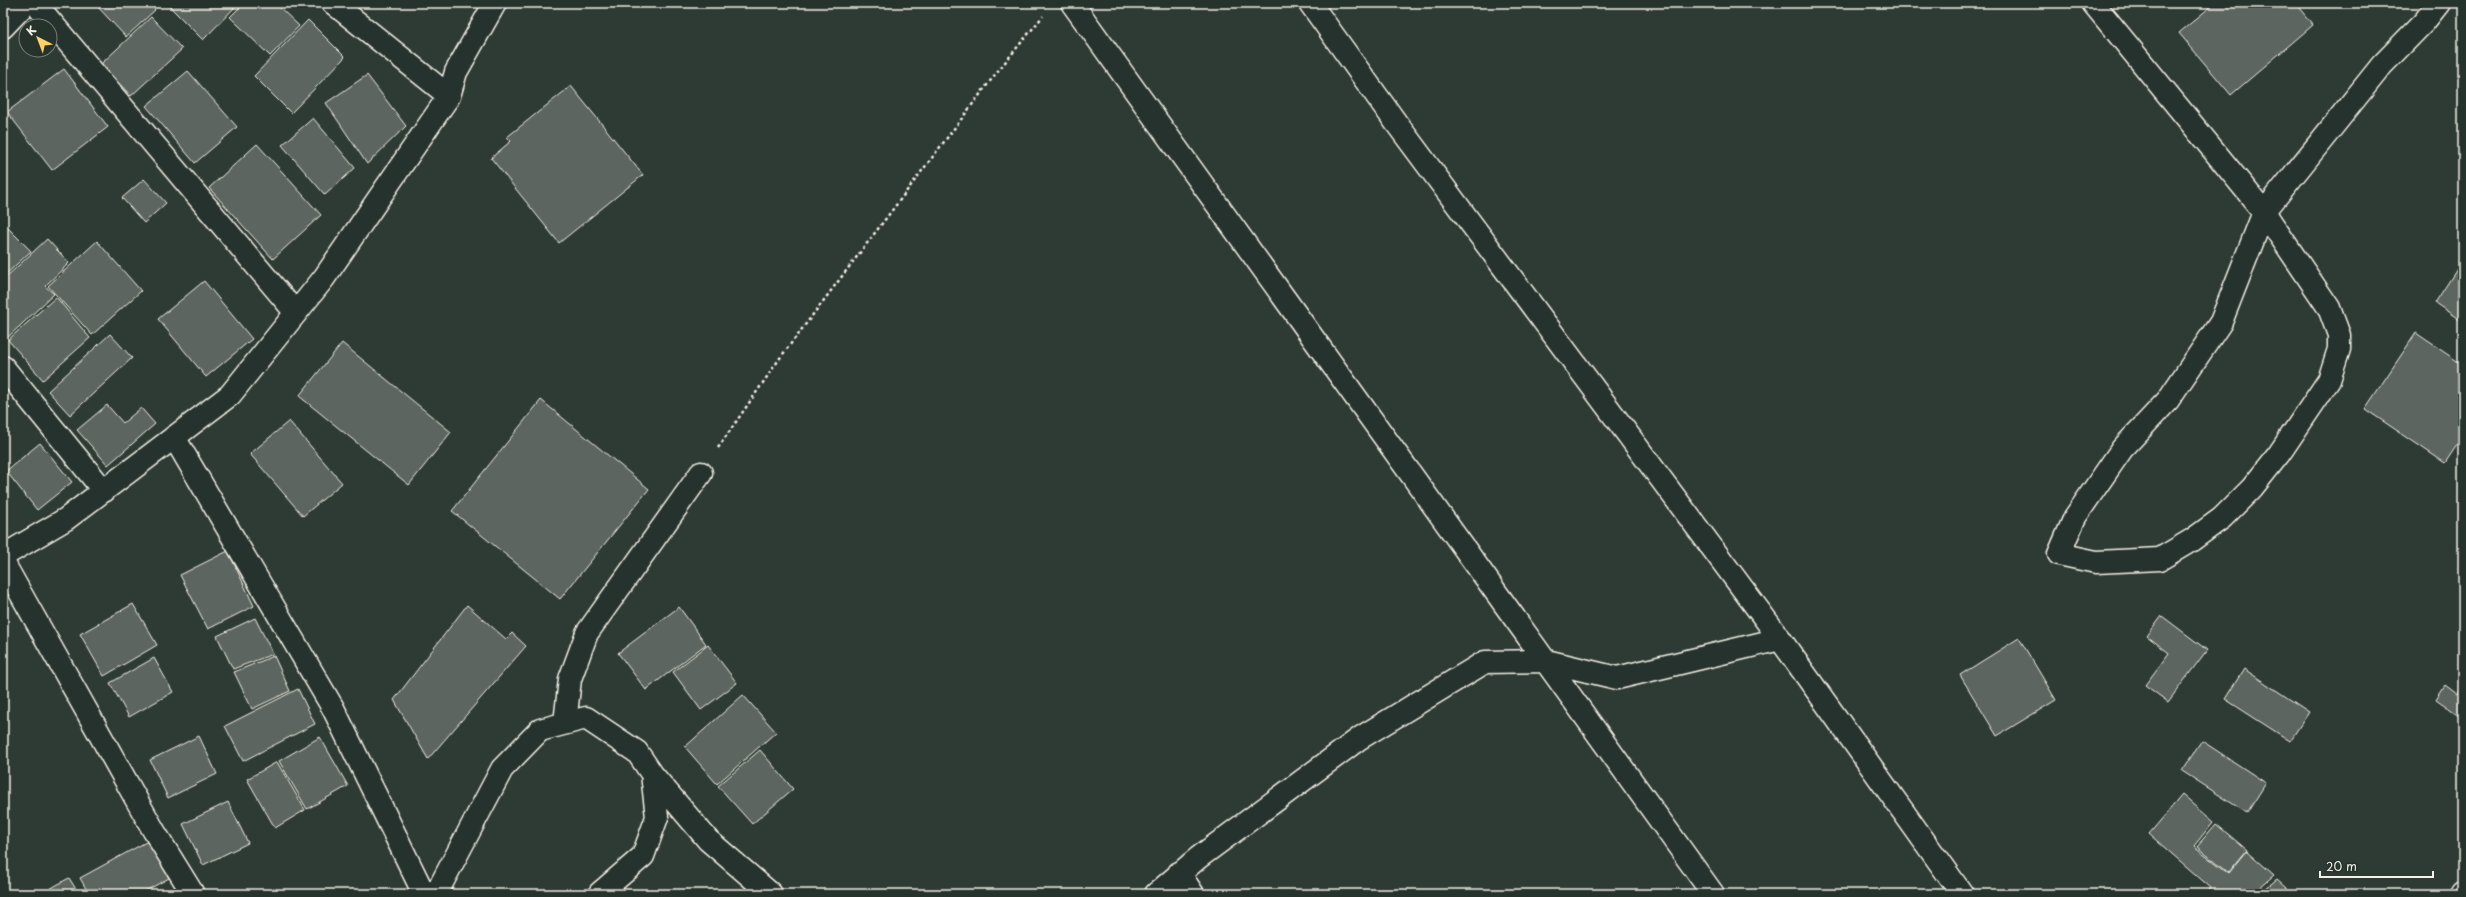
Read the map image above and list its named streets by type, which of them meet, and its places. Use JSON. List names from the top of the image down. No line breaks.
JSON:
{"scale_bar":"20 m","north":"top left"}
